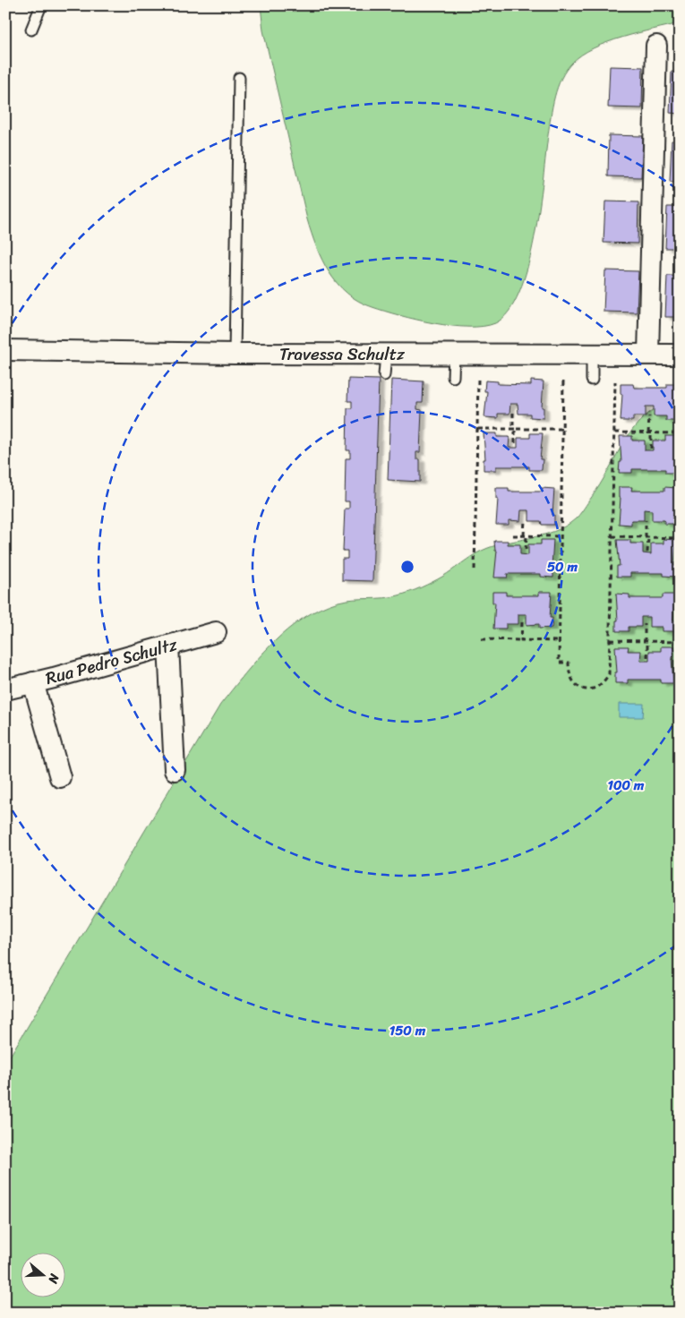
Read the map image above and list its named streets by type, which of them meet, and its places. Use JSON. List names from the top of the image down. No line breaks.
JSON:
{"streets":{"street":["Travessa Schultz","Rua Pedro Schultz"]},"north":"right","rings":["50 m","100 m","150 m"]}
